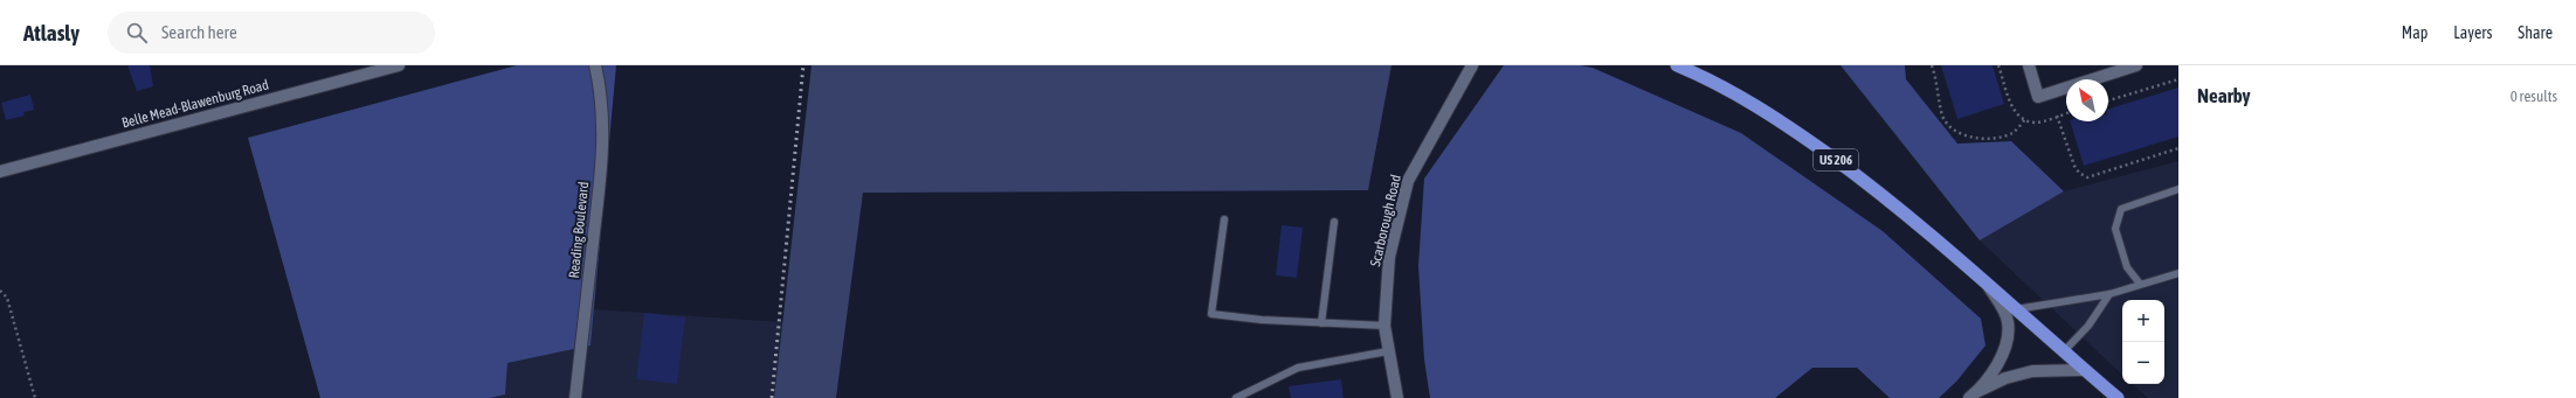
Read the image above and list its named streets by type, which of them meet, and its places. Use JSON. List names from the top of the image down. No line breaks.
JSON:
{"streets":{"highway":["US 206"],"street":["Belle Mead-Blawenburg Road","Scarborough Road","Reading Boulevard"]},"north":"top left","page":{"header":"Atlasly","search":"Search here","nav":["Map","Layers","Share"],"heading":["Nearby","0 results"],"map_buttons":["+","−"]}}
